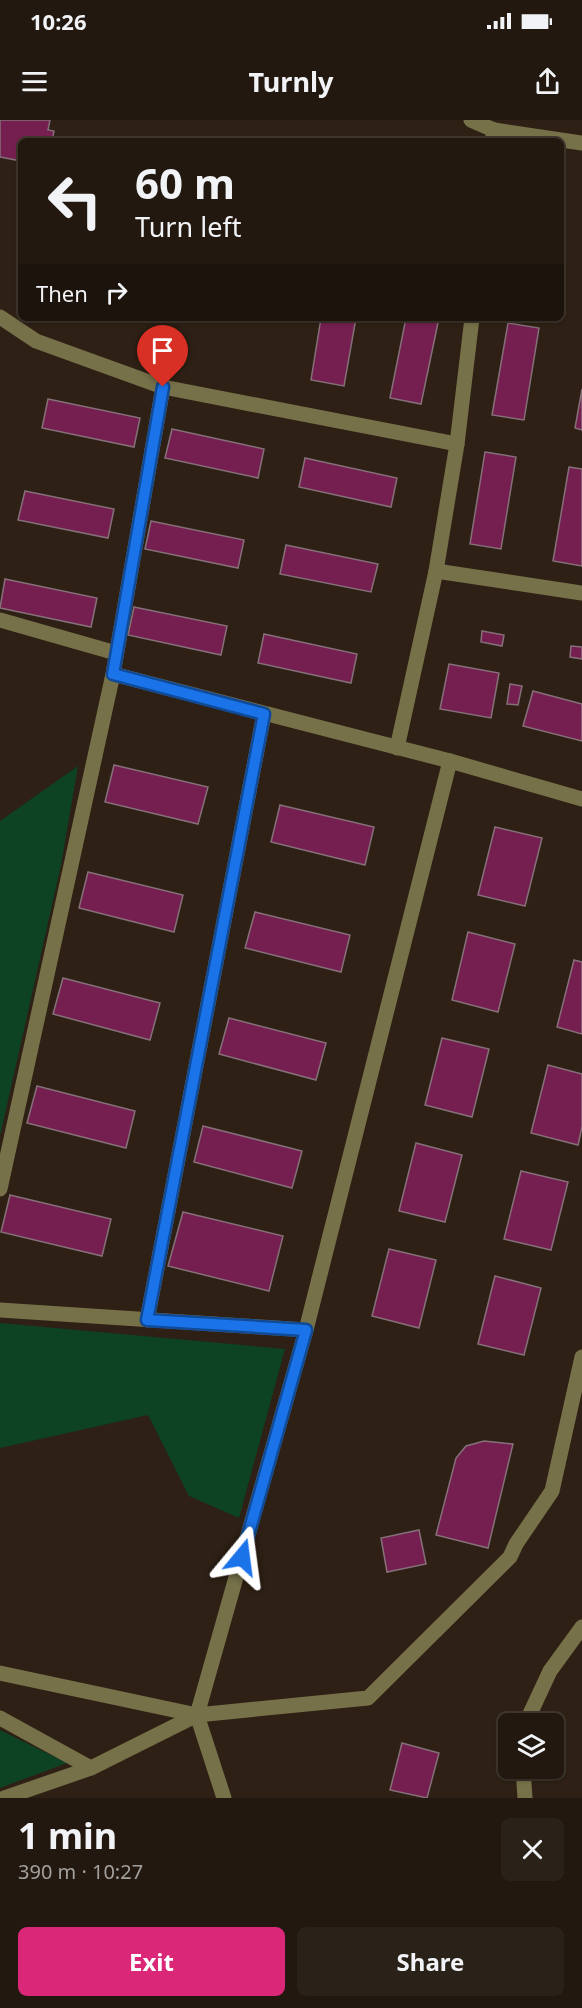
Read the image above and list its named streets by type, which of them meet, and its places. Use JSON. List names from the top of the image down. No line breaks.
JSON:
{"page":{"status":"10:26","header":"Turnly","turn":["60 m","Turn left"],"then":"Then","heading":["1 min","390 m · 10:27"],"buttons":["Exit","Share"]}}
